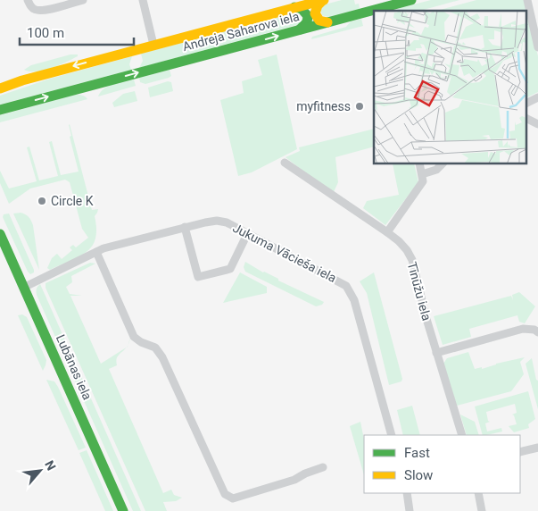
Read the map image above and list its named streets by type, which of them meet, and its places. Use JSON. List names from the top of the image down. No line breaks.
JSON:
{"streets":{"street":["Andreja Saharova iela","Jukuma Vācieša iela","Tīnūžu iela","Lubānas iela"]},"crossings":[["Jukuma Vācieša iela","Lubānas iela"]],"places":["myfitness","Circle K"],"legend":["Fast","Slow"],"scale_bar":"100 m","north":"top right"}
